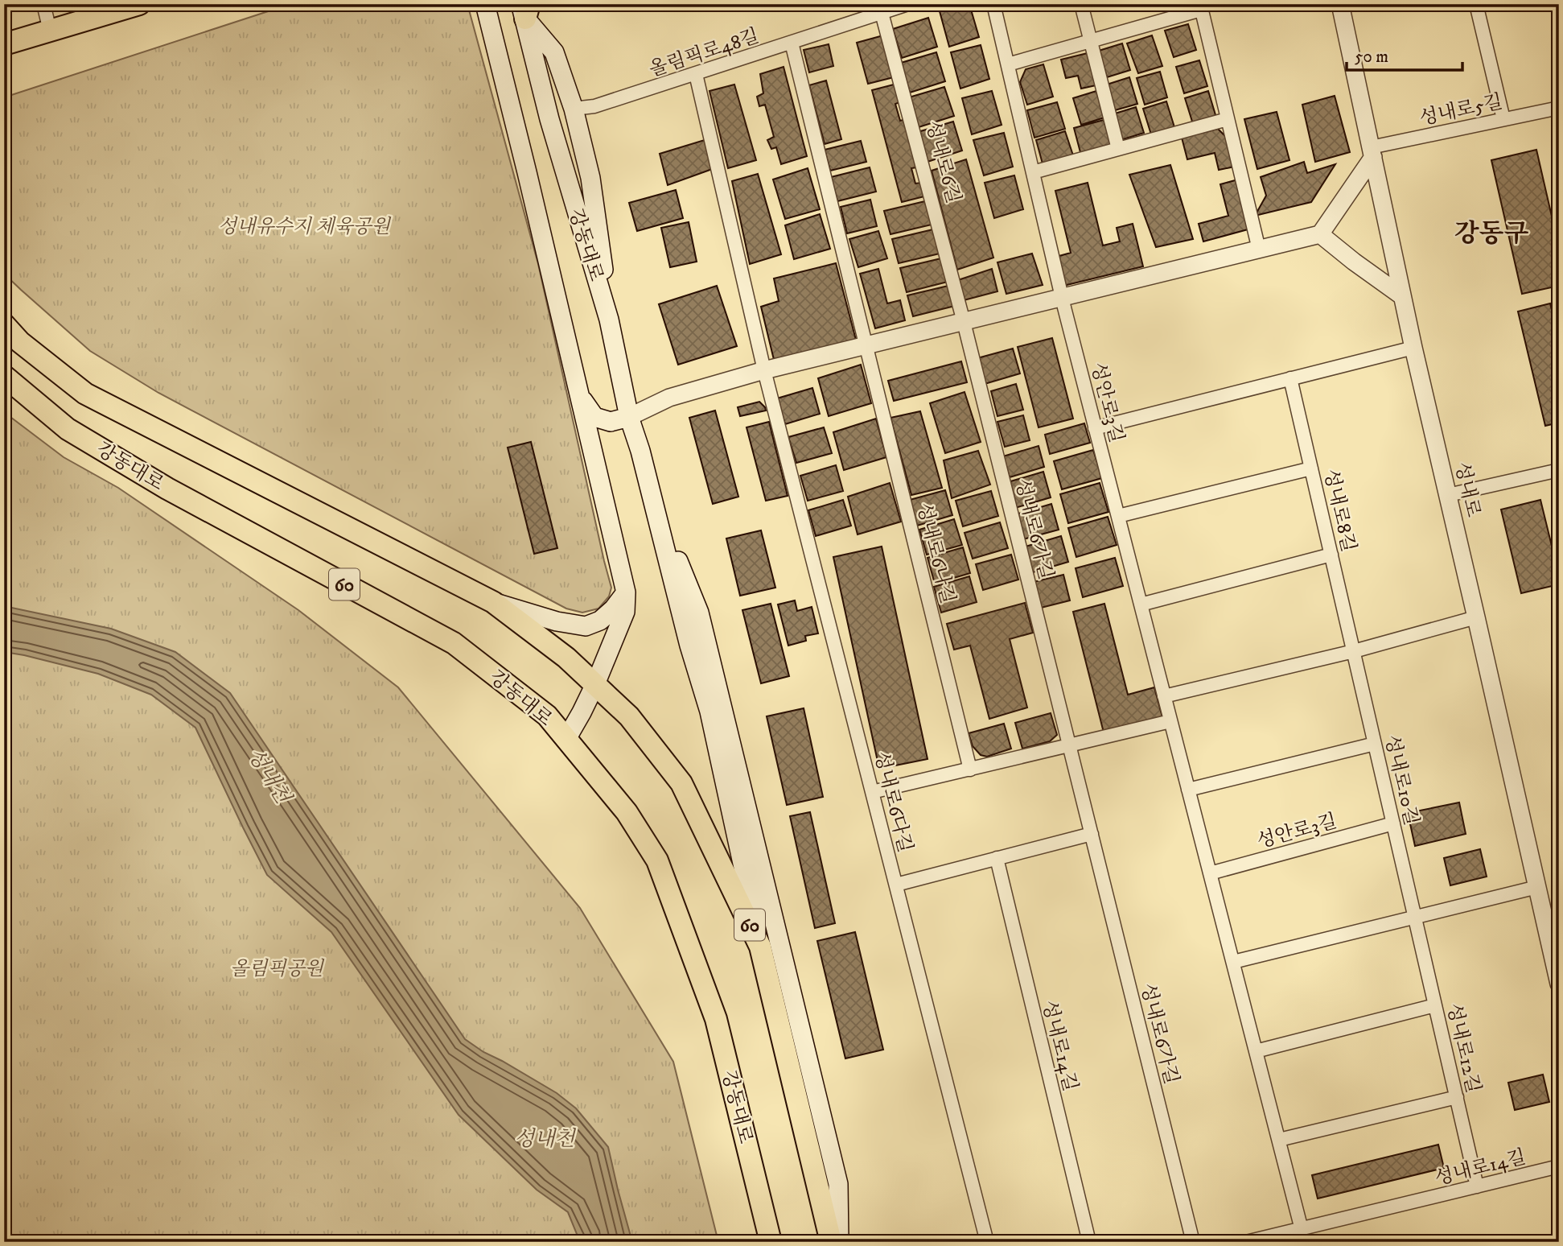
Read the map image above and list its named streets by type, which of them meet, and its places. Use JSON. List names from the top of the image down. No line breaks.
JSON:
{"streets":{"main road":["강동대로","60"],"street":["올림픽로48길","성내로5길","성내로6길","성안로3길","성내로","성내로8길","성내로6가길","성내로6나길","성내로10길","성내로6다길","성내로14길","성내로12길"]},"crossings":[["올림픽로48길","성내로6길"],["성내로5길","성내로"],["성내로6길","성내로6가길"],["성안로3길","성내로10길"],["성안로3길","성내로14길"],["성내로8길","성내로10길"],["성내로10길","성내로12길"],["성내로14길","성내로12길"]],"districts":["강동구"],"water":["성내천"],"parks":["성내유수지 체육공원","올림픽공원"],"scale_bar":"50 m"}
